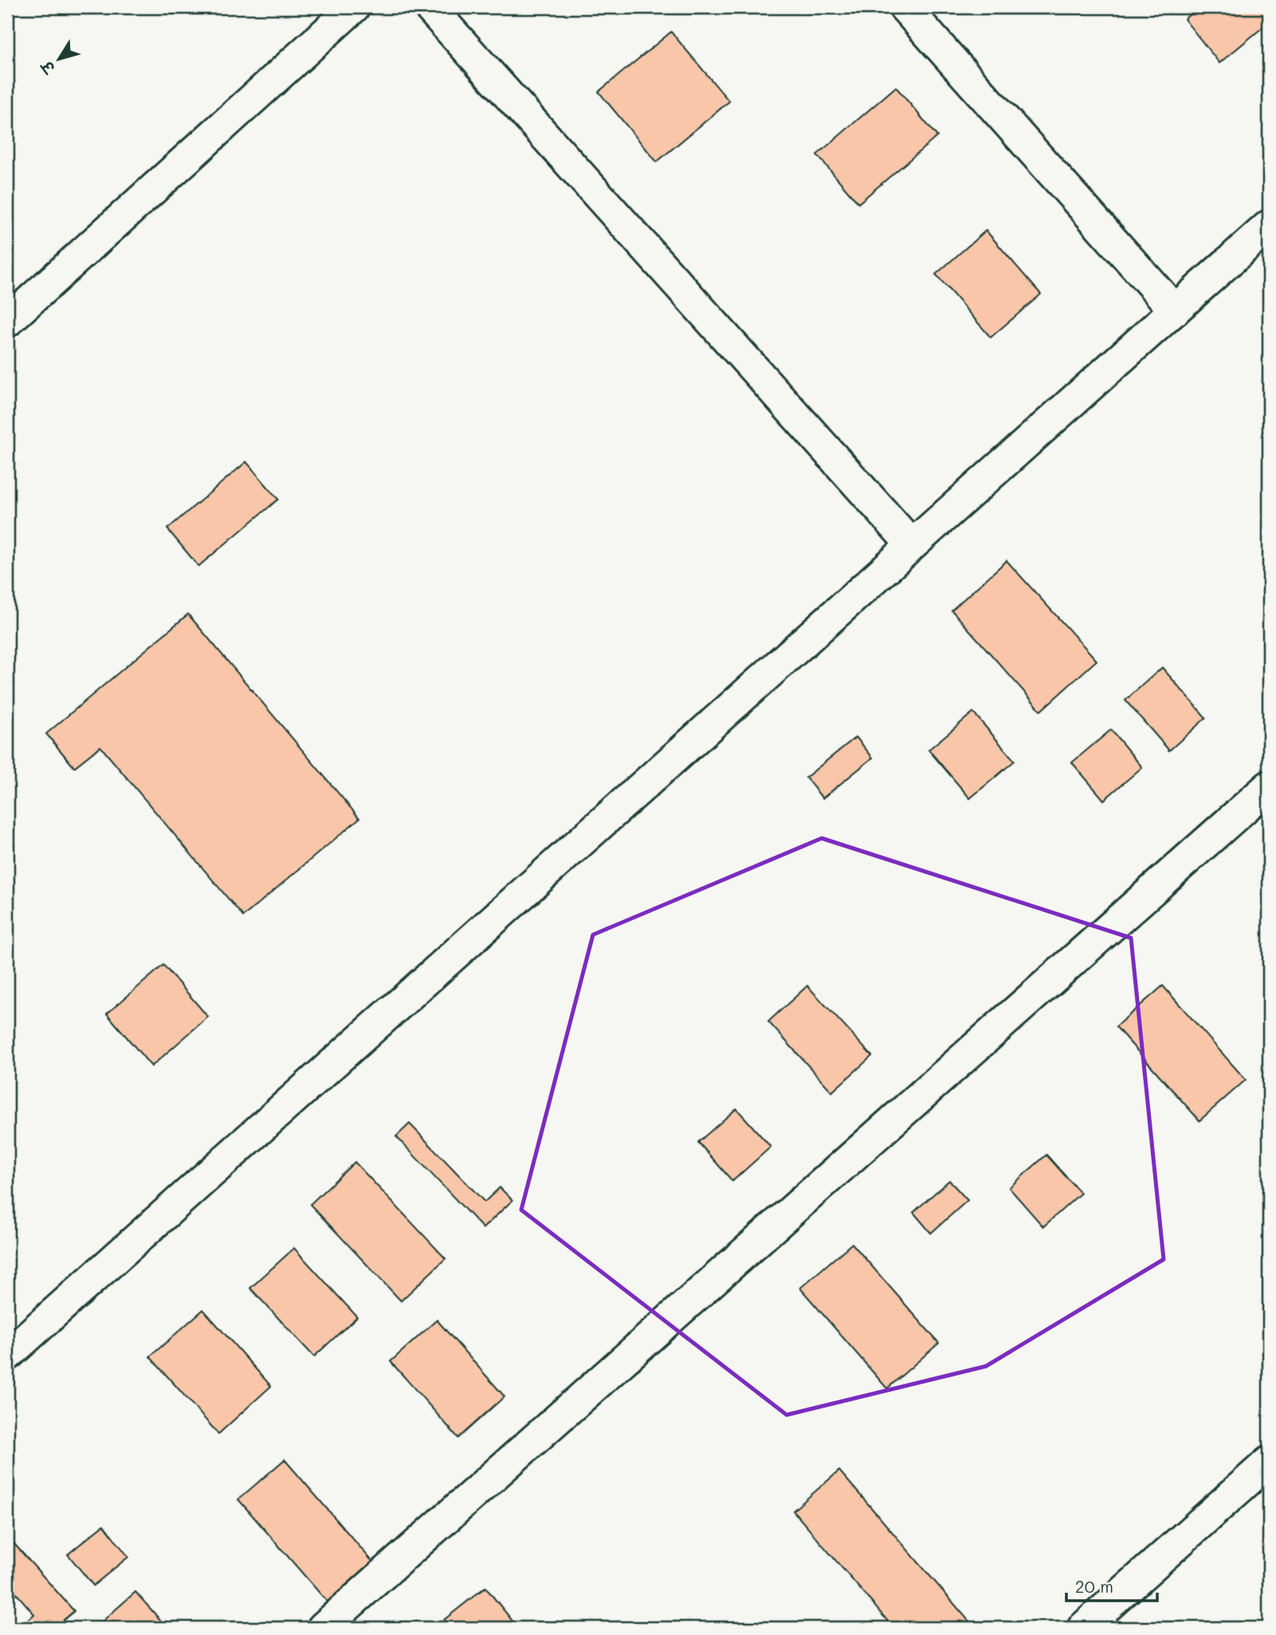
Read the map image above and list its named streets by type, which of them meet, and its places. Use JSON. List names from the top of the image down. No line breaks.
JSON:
{"scale_bar":"20 m","north":"bottom left"}
